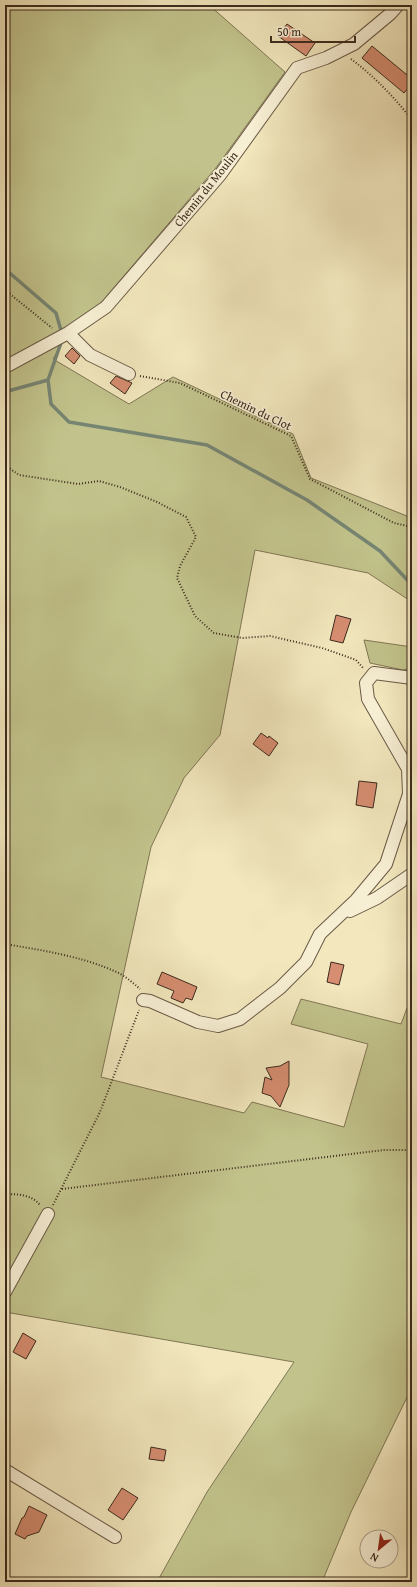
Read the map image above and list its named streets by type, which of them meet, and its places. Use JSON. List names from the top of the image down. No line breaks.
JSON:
{"streets":{"street":["Chemin du Moulin"],"path":["Chemin du Clot"]},"scale_bar":"50 m","north":"bottom left"}
